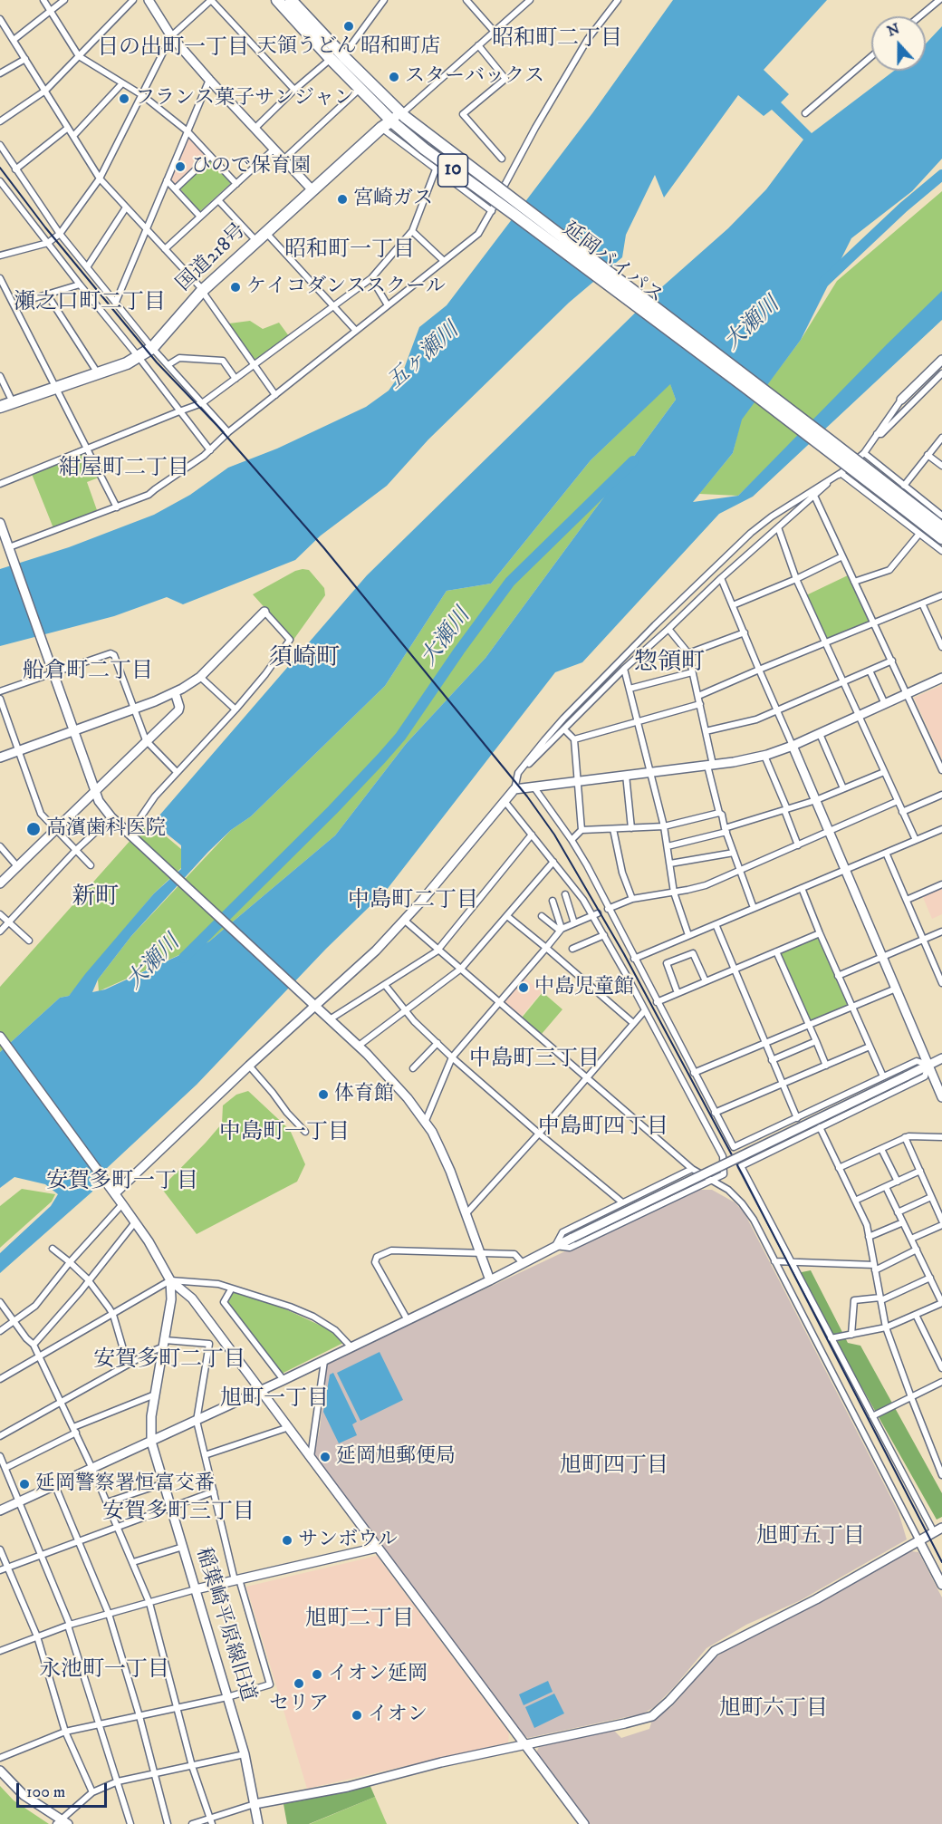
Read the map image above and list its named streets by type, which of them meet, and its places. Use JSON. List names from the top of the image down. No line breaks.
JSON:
{"streets":{"highway":["10","国道218号","延岡バイパス"],"street":["稲葉崎平原線旧道"]},"crossings":[["国道218号","延岡バイパス"]],"districts":["昭和町二丁目","日の出町一丁目","昭和町一丁目","瀬之口町二丁目","紺屋町二丁目","須崎町","惣領町","船倉町二丁目","新町","中島町二丁目","中島町三丁目","中島町四丁目","中島町一丁目","安賀多町一丁目","安賀多町二丁目","旭町一丁目","旭町四丁目","安賀多町三丁目","旭町五丁目","旭町二丁目","永池町一丁目","旭町六丁目"],"water":["大瀬川","五ヶ瀬川"],"places":["天領うどん 昭和町店","スターバックス","フランス菓子サンジャン","ひので保育園","宮崎ガス","ケイコダンススクール","高濱歯科医院","中島児童館","体育館","延岡旭郵便局","延岡警察署恒富交番","サンボウル","イオン延岡","セリア","イオン"],"scale_bar":"100 m","north":"top"}
